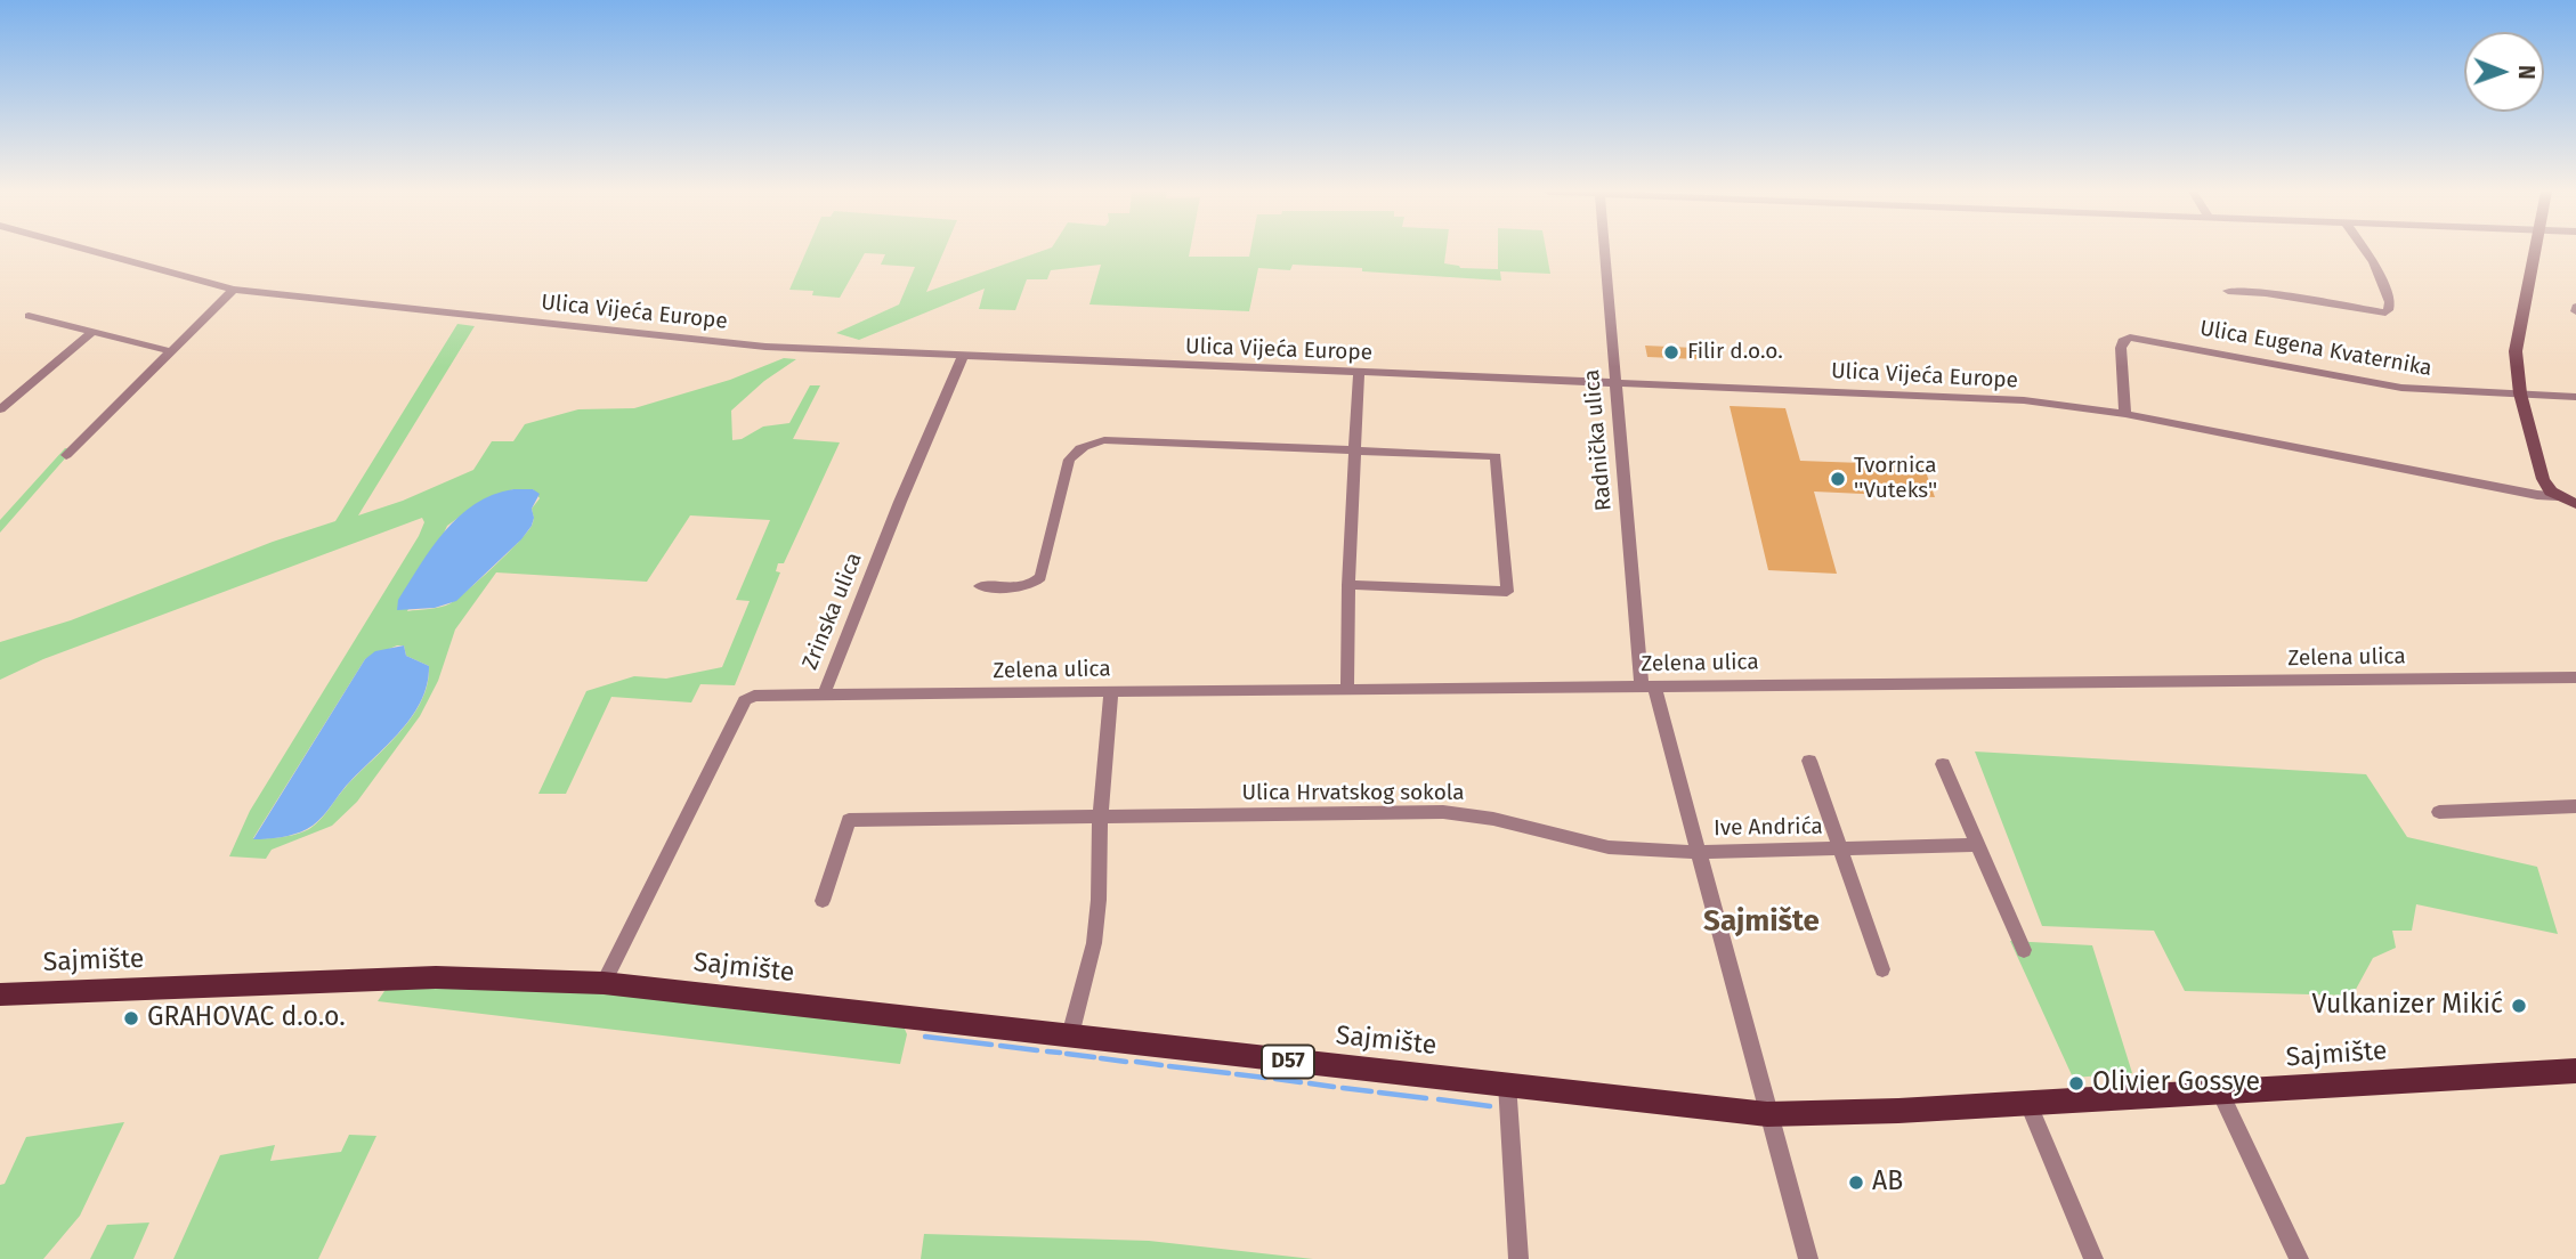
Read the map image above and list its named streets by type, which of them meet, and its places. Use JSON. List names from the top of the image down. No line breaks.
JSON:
{"streets":{"main road":["Sajmište","D57"],"street":["Ulica Vijeća Europe","Ulica Eugena Kvaternika","Radnička ulica","Zrinska ulica","Zelena ulica","Ulica Hrvatskog sokola","Ive Andrića"]},"crossings":[["Ulica Vijeća Europe","Ulica Eugena Kvaternika"],["Ulica Vijeća Europe","Radnička ulica"],["Ulica Vijeća Europe","Zrinska ulica"],["Radnička ulica","Zelena ulica"],["Radnička ulica","Ulica Hrvatskog sokola"],["Radnička ulica","Ive Andrića"],["Radnička ulica","Sajmište"],["Zrinska ulica","Zelena ulica"],["Zrinska ulica","Sajmište"],["Ulica Hrvatskog sokola","Ive Andrića"]],"districts":["Sajmište"],"places":["Filir d.o.o.","Tvornica ''Vuteks''","Vulkanizer Mikić","GRAHOVAC d.o.o.","Olivier Gossye","AB"],"north":"right"}
